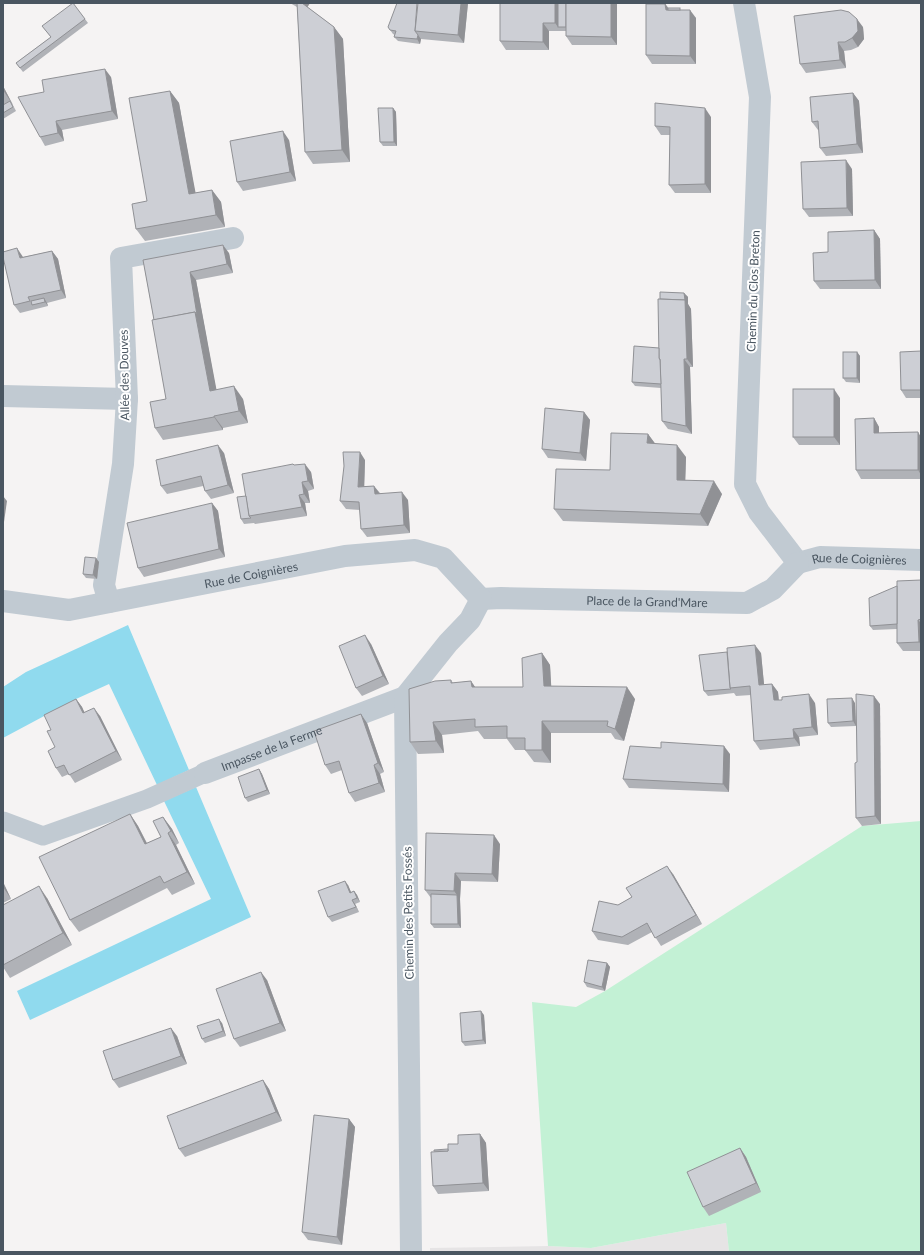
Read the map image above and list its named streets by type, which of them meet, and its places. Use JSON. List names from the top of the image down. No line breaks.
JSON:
{"streets":{"street":["Chemin du Clos Breton","Allée des Douves","Rue de Coignières","Place de la Grand'Mare","Impasse de la Ferme","Chemin des Petits Fossés"]},"crossings":[["Chemin du Clos Breton","Rue de Coignières"],["Chemin du Clos Breton","Place de la Grand'Mare"],["Allée des Douves","Rue de Coignières"],["Rue de Coignières","Place de la Grand'Mare"],["Impasse de la Ferme","Chemin des Petits Fossés"]]}
